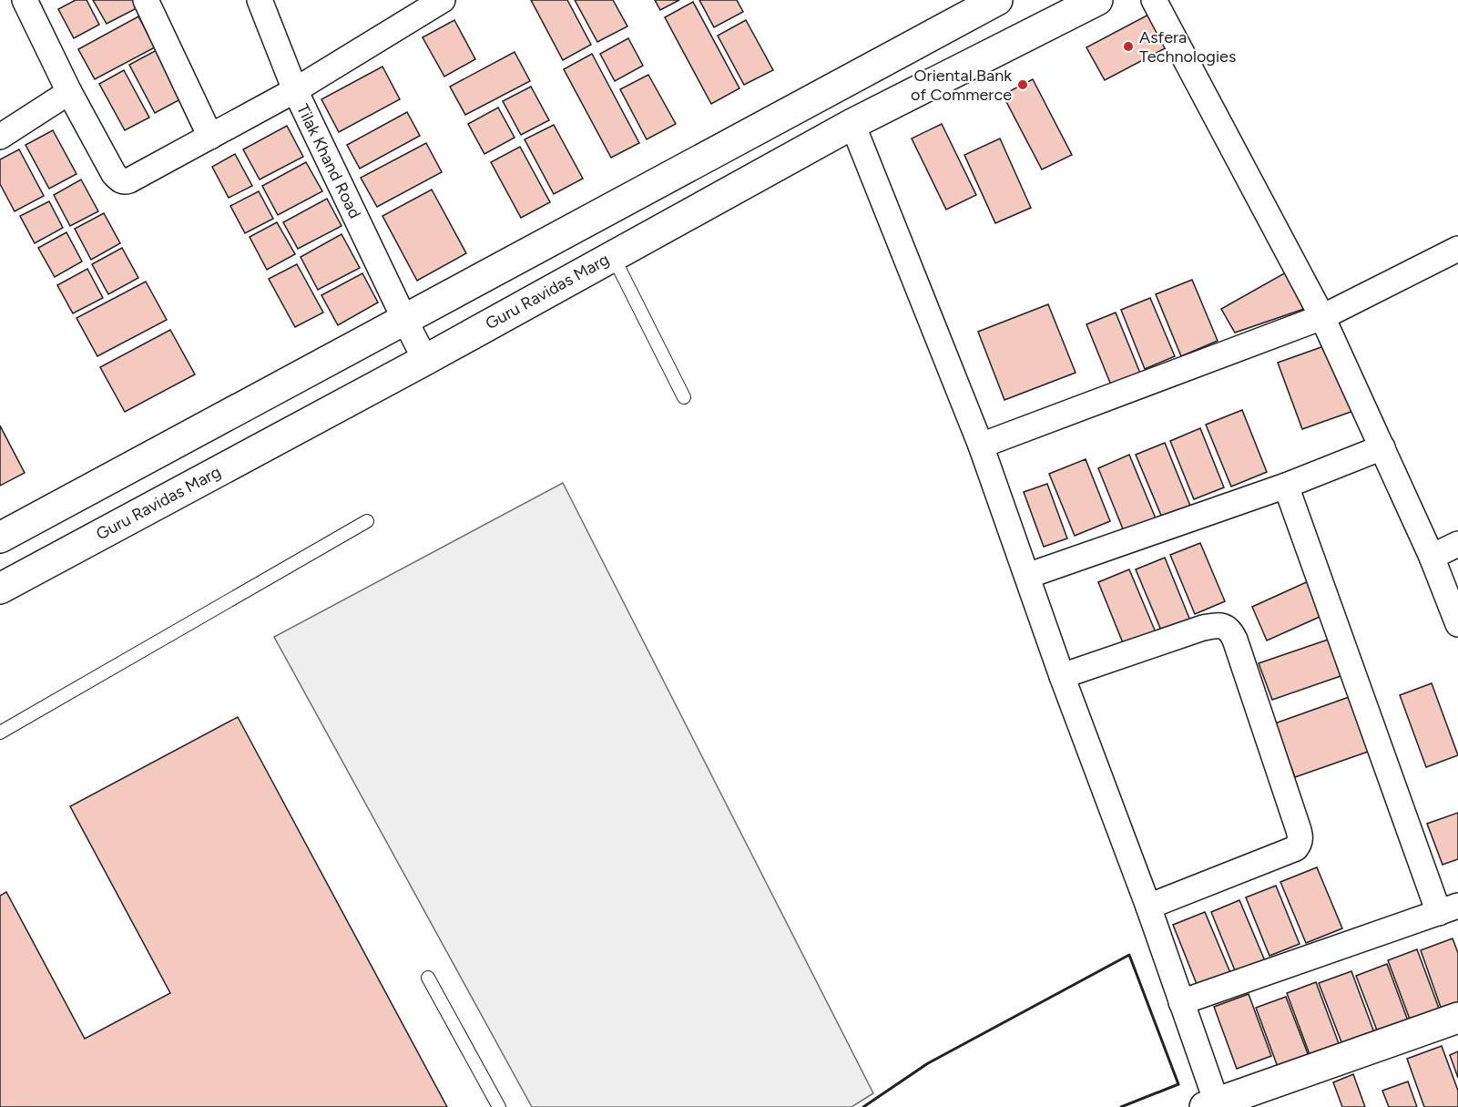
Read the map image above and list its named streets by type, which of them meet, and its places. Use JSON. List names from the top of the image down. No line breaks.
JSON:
{"streets":{"main road":["Guru Ravidas Marg"],"street":["Tilak Khand Road"]},"crossings":[["Tilak Khand Road","Guru Ravidas Marg"]],"places":["Asfera Technologies","Oriental Bank of Commerce"]}
